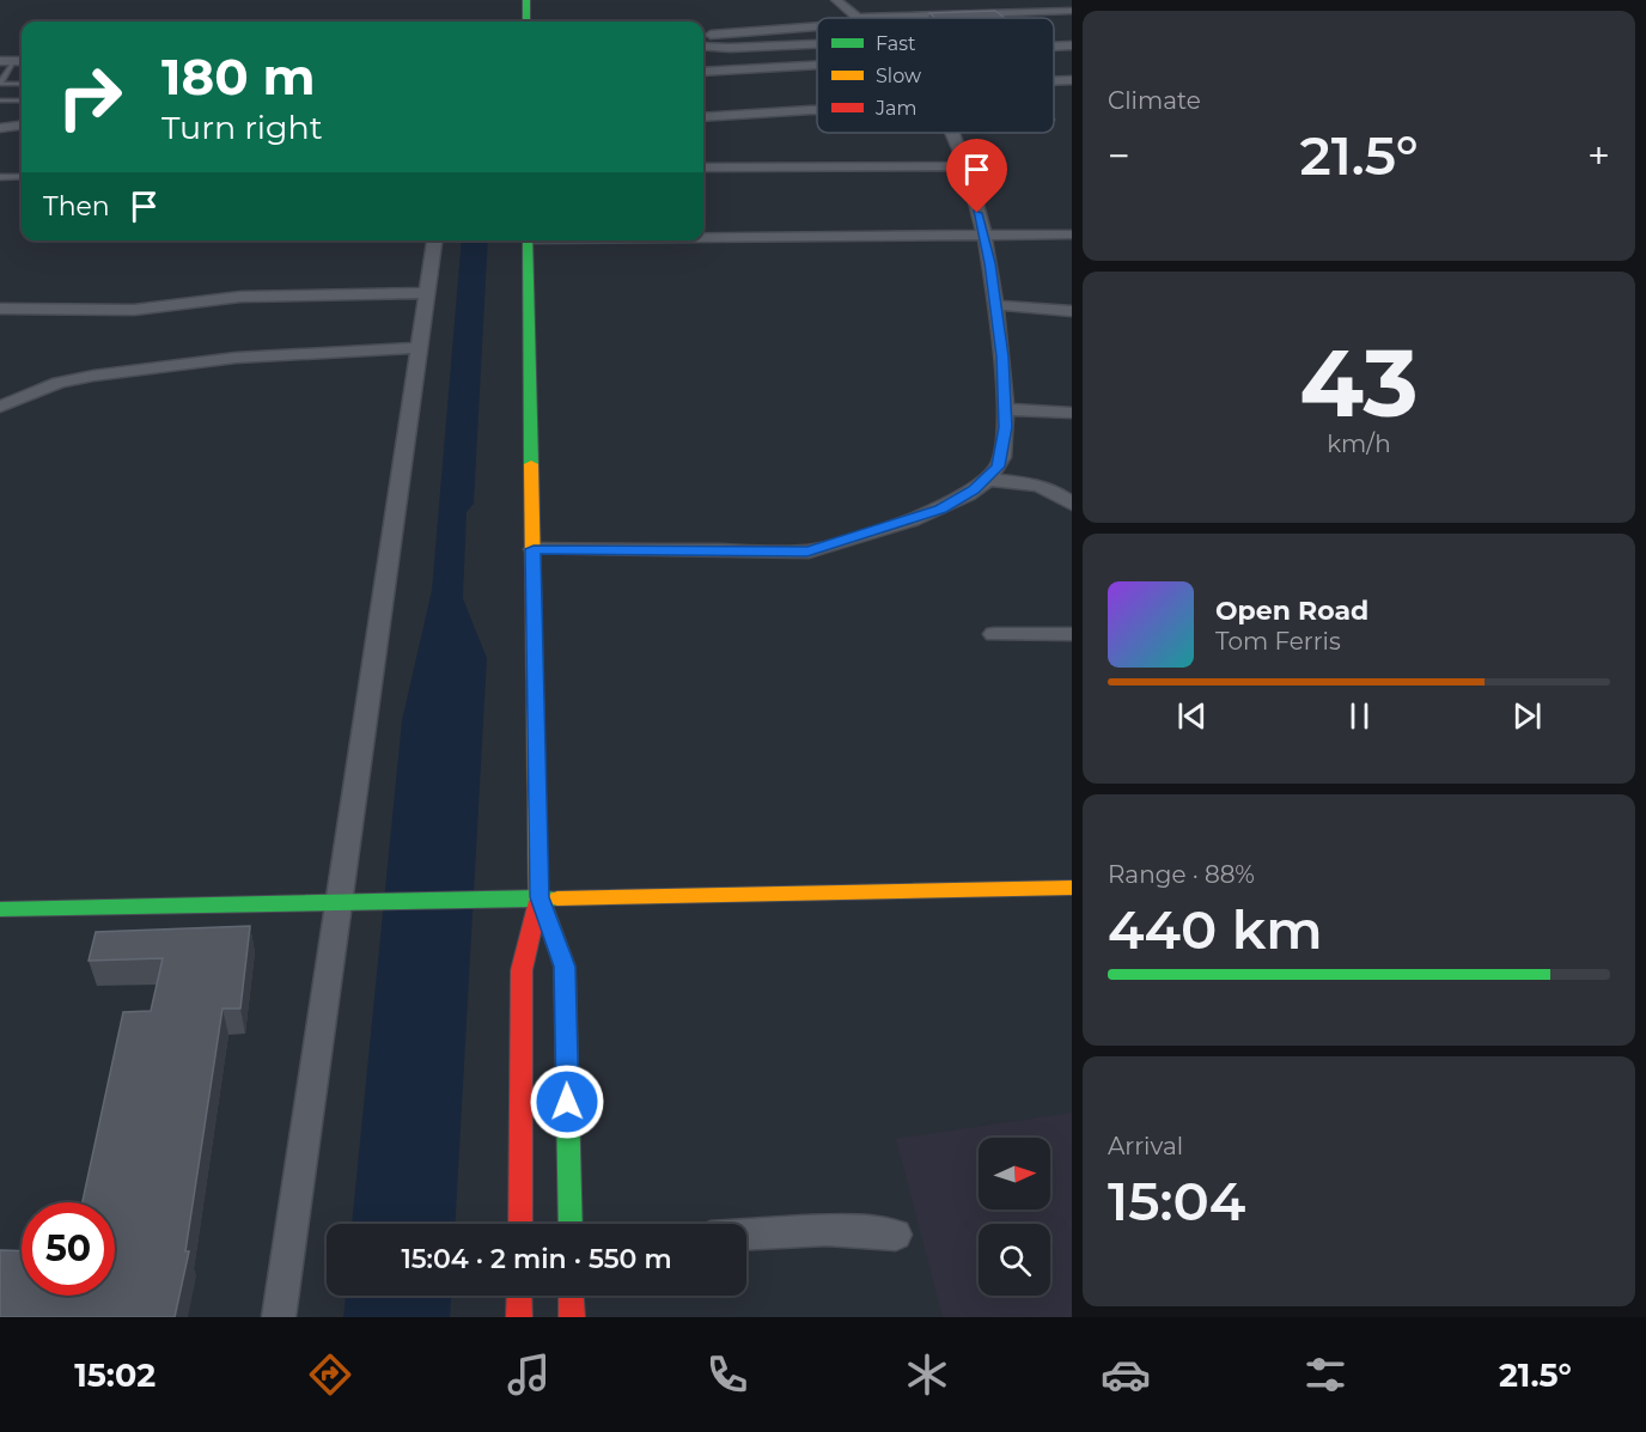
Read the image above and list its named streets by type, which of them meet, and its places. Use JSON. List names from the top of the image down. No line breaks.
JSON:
{"legend":["Fast","Slow","Jam"],"north":"right","page":{"tile":["Climate",["43","km/h"],["Range · 88%","440 km"],["Arrival","15:04"]],"turn":["180 m","Turn right"],"heat":["−","21.5°","+"],"then":"Then","song":["Open Road","Tom Ferris"],"limit":"50","trip":"15:04 · 2 min · 550 m","tabs":["15:02","21.5°"]}}
